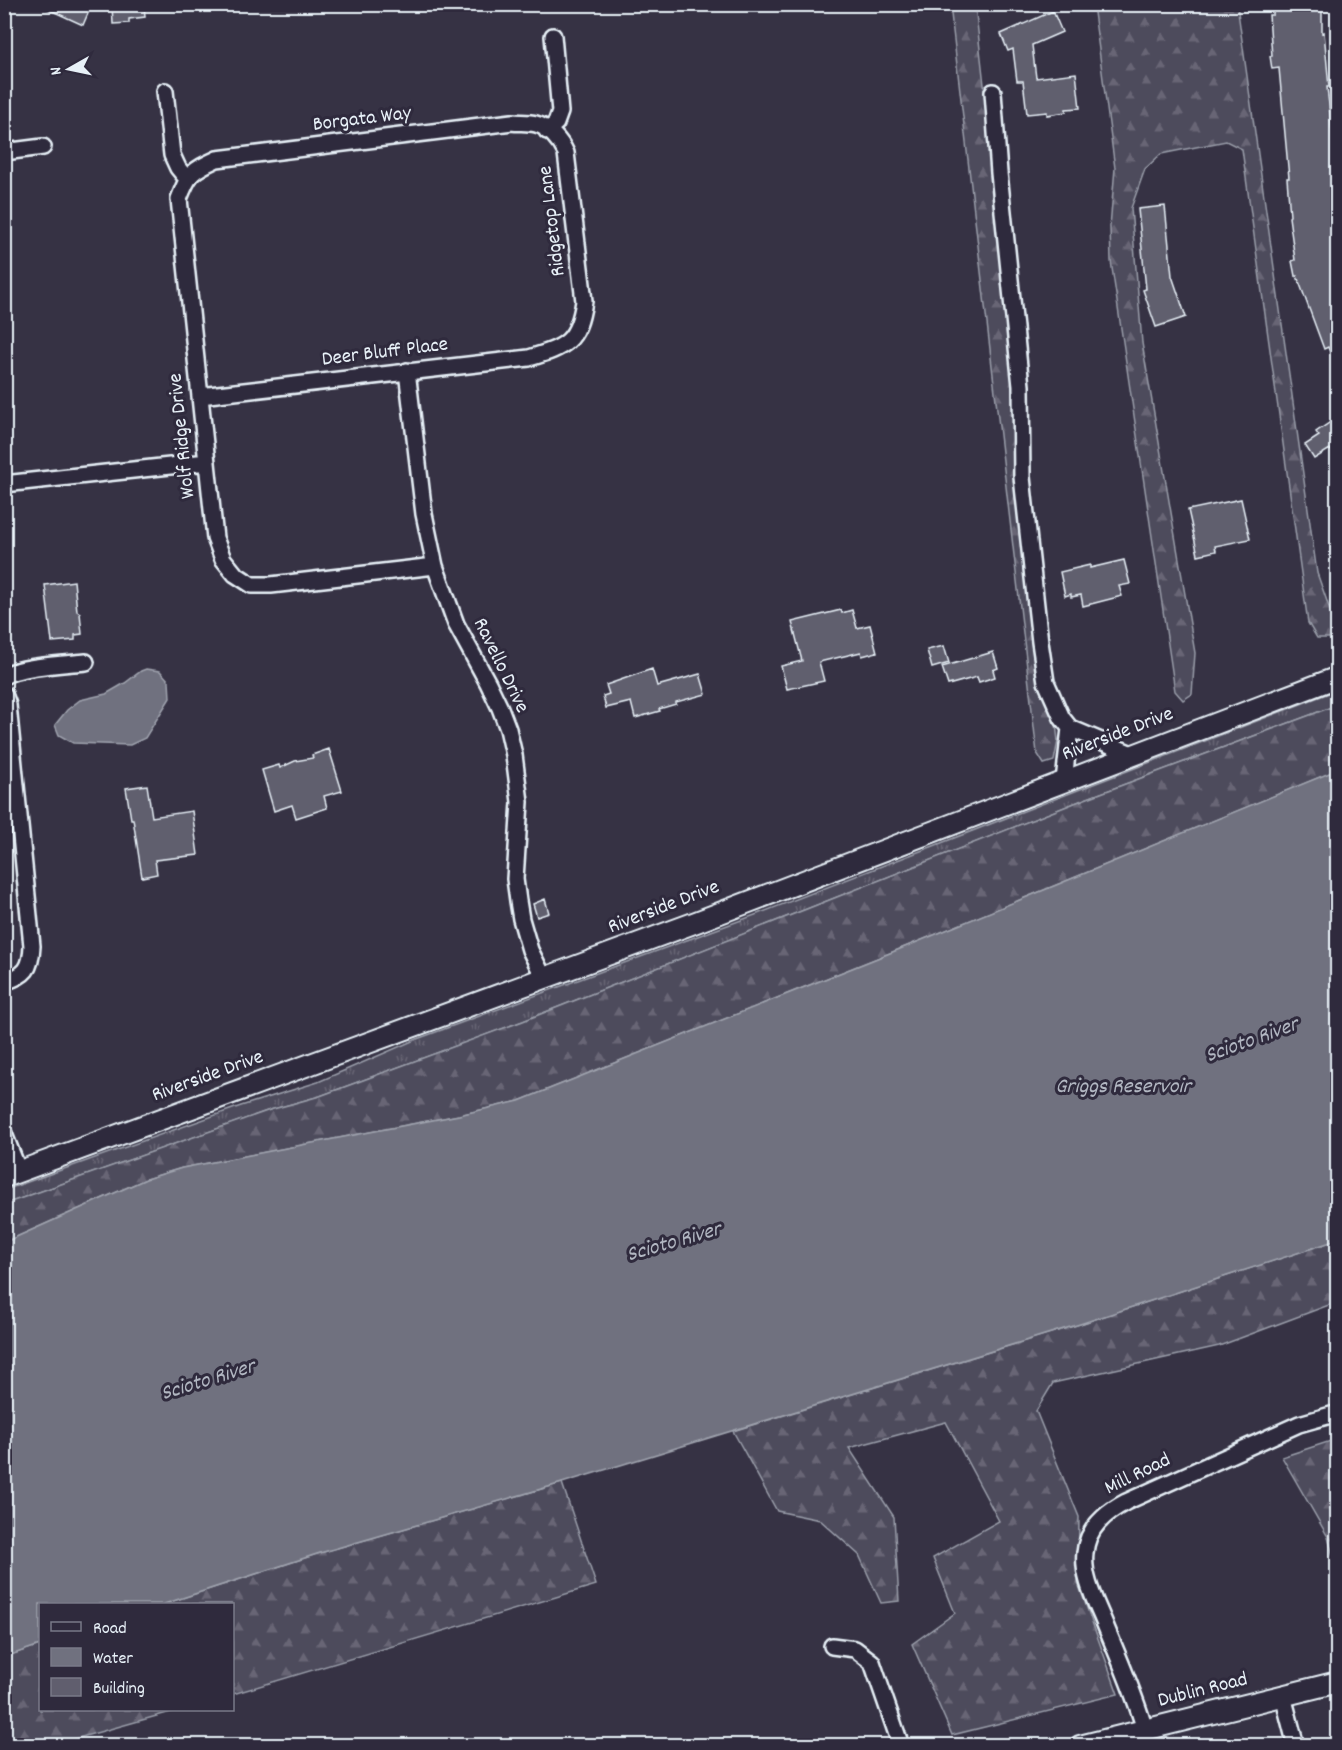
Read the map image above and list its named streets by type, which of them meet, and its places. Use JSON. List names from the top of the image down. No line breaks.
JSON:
{"streets":{"main road":["Riverside Drive","Dublin Road"],"street":["Borgata Way","Ridgetop Lane","Deer Bluff Place","Wolf Ridge Drive","Ravello Drive","Mill Road"]},"crossings":[["Borgata Way","Ridgetop Lane"],["Borgata Way","Wolf Ridge Drive"],["Ridgetop Lane","Deer Bluff Place"],["Deer Bluff Place","Wolf Ridge Drive"],["Deer Bluff Place","Ravello Drive"],["Wolf Ridge Drive","Ravello Drive"],["Ravello Drive","Riverside Drive"],["Mill Road","Dublin Road"]],"water":["Scioto River","Griggs Reservoir"],"legend":["Road","Water","Building"],"north":"left"}
